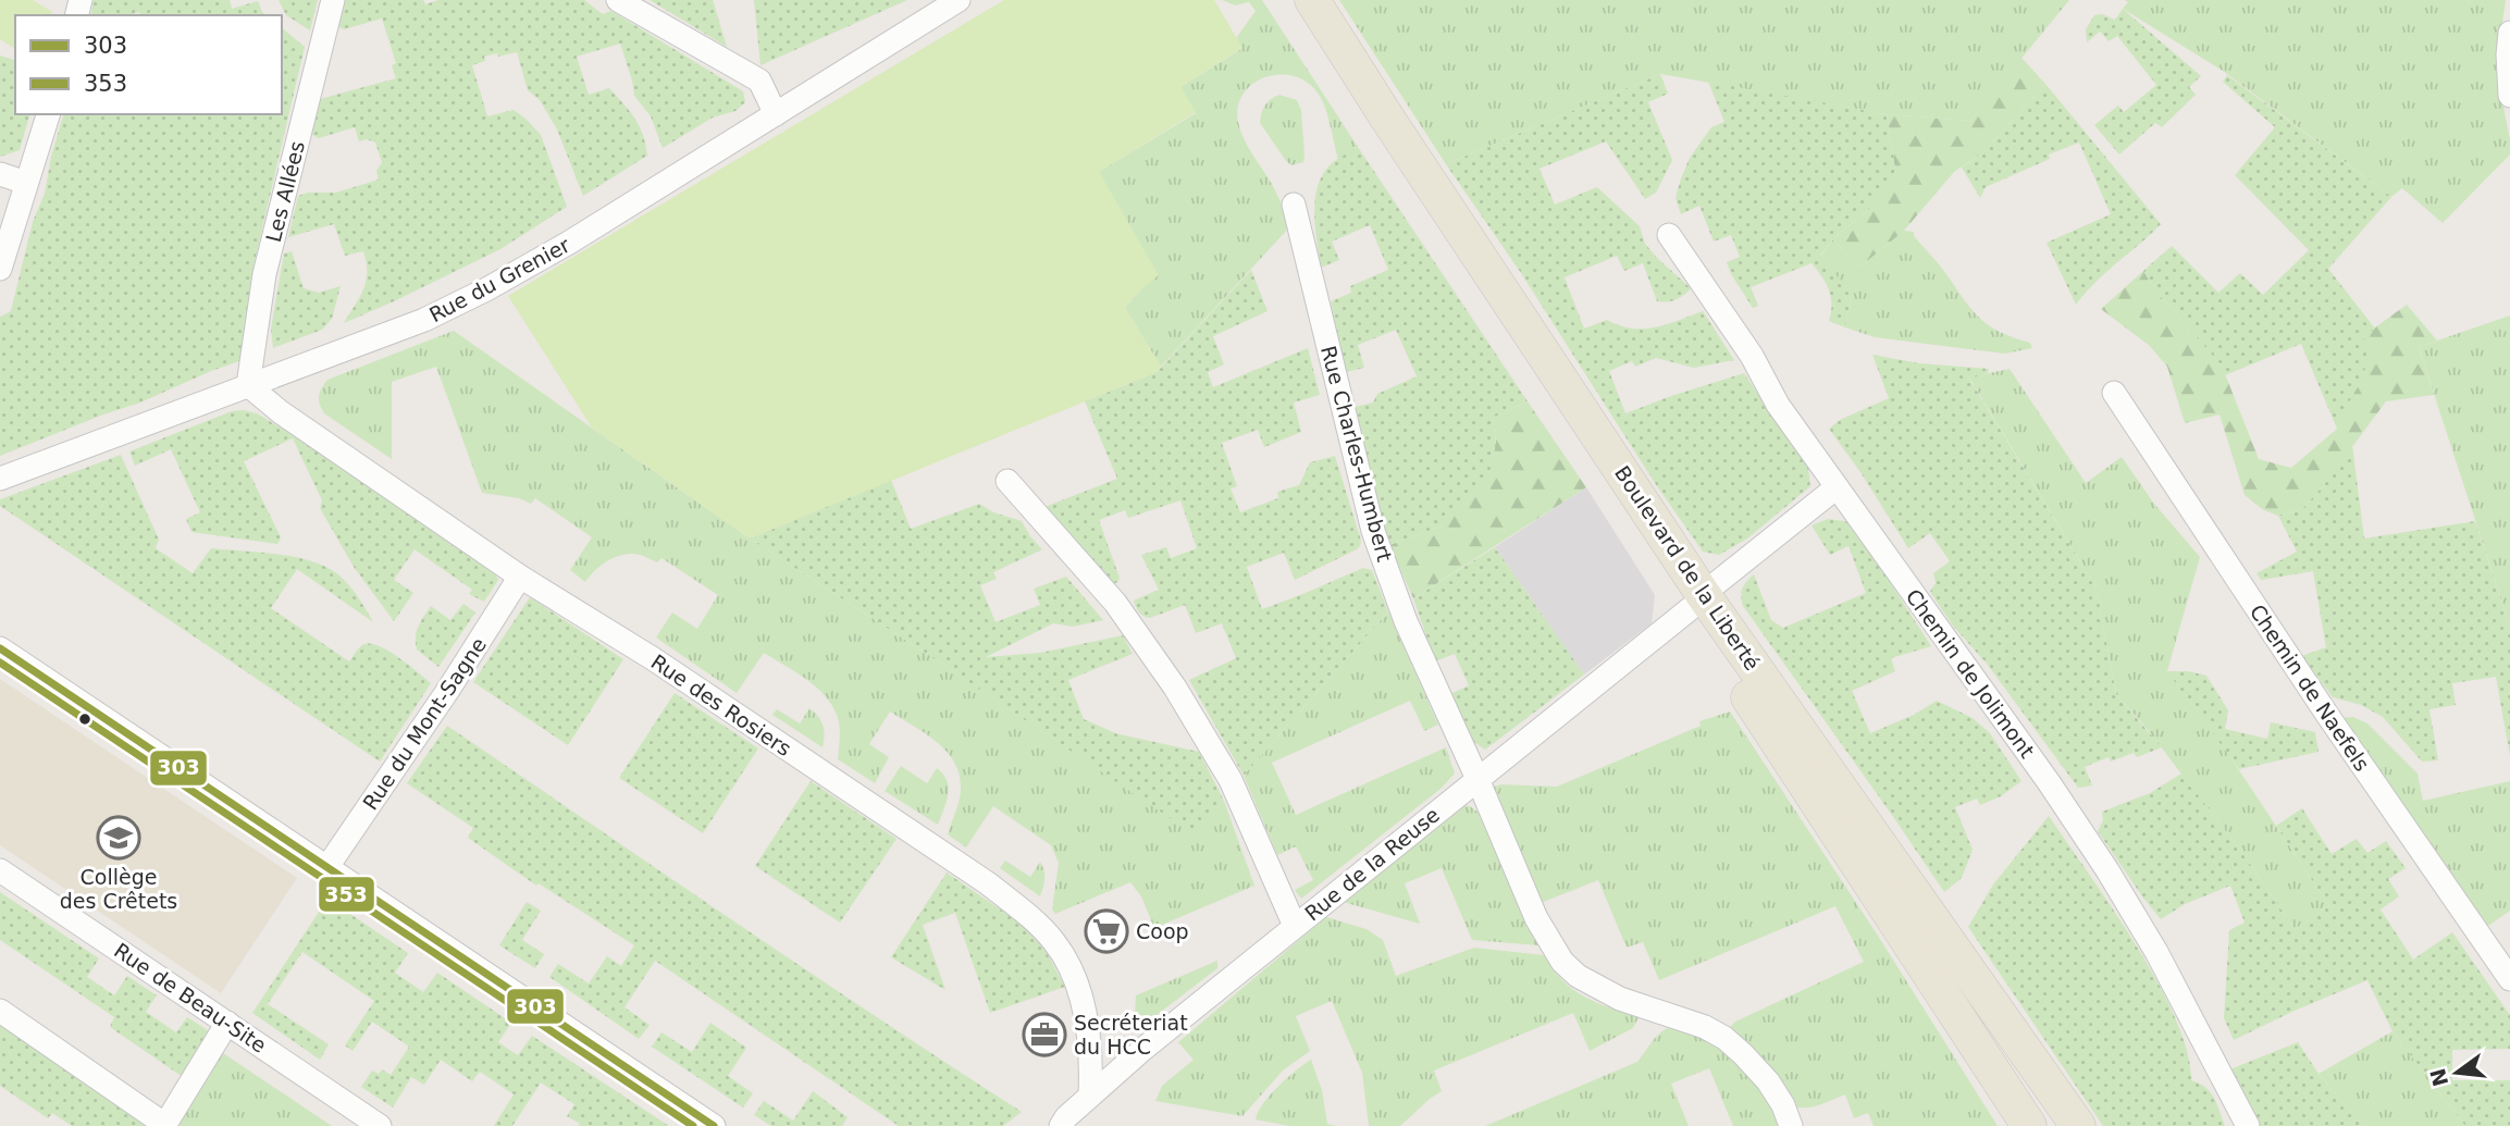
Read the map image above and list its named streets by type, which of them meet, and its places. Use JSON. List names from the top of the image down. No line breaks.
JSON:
{"streets":{"main road":["Boulevard de la Liberté"],"street":["Les Allées","Rue du Grenier","Rue Charles-Humbert","Chemin de Jolimont","Chemin de Naefels","Rue des Rosiers","Rue du Mont-Sagne","Rue de la Reuse","Rue de Beau-Site"]},"crossings":[["Les Allées","Rue du Grenier"],["Les Allées","Rue des Rosiers"],["Rue du Grenier","Rue des Rosiers"],["Rue Charles-Humbert","Rue de la Reuse"],["Boulevard de la Liberté","Rue de la Reuse"],["Chemin de Jolimont","Rue de la Reuse"],["Rue des Rosiers","Rue du Mont-Sagne"],["Rue des Rosiers","Rue de la Reuse"]],"places":{"school or university":["Collège des Crêtets"],"supermarket":["Coop"],"office":["Secréteriat du HCC"]},"lines":["transit line 303","transit line 353"],"legend":["303","353"],"north":"left"}
